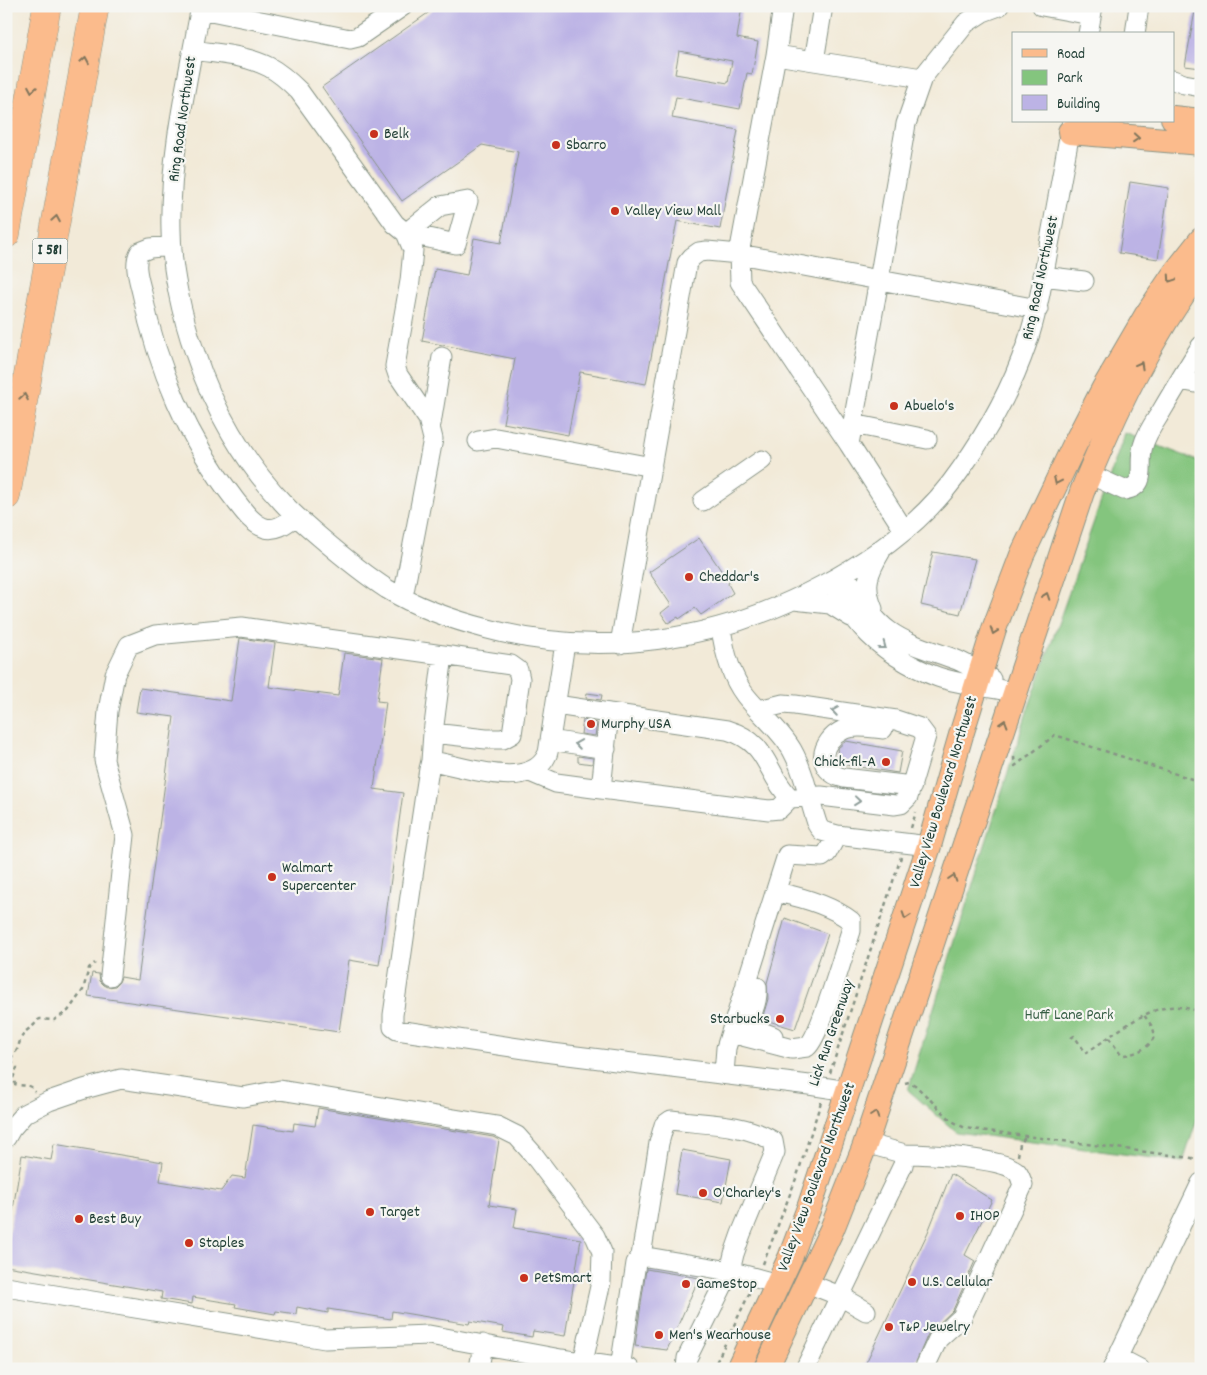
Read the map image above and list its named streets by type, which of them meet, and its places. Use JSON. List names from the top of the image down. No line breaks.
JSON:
{"streets":{"highway":["I 581"],"main road":["Valley View Boulevard Northwest"],"street":["Ring Road Northwest"],"path":["Lick Run Greenway"]},"crossings":[["Valley View Boulevard Northwest","Lick Run Greenway"]],"parks":["Huff Lane Park"],"places":["Belk","Sbarro","Valley View Mall","Abuelo's","Cheddar's","Murphy USA","Chick-fil-A","Walmart Supercenter","Starbucks","O'Charley's","Target","IHOP","Best Buy","Staples","PetSmart","U.S. Cellular","GameStop","T&P Jewelry","Men's Wearhouse"],"legend":["Road","Park","Building"]}
